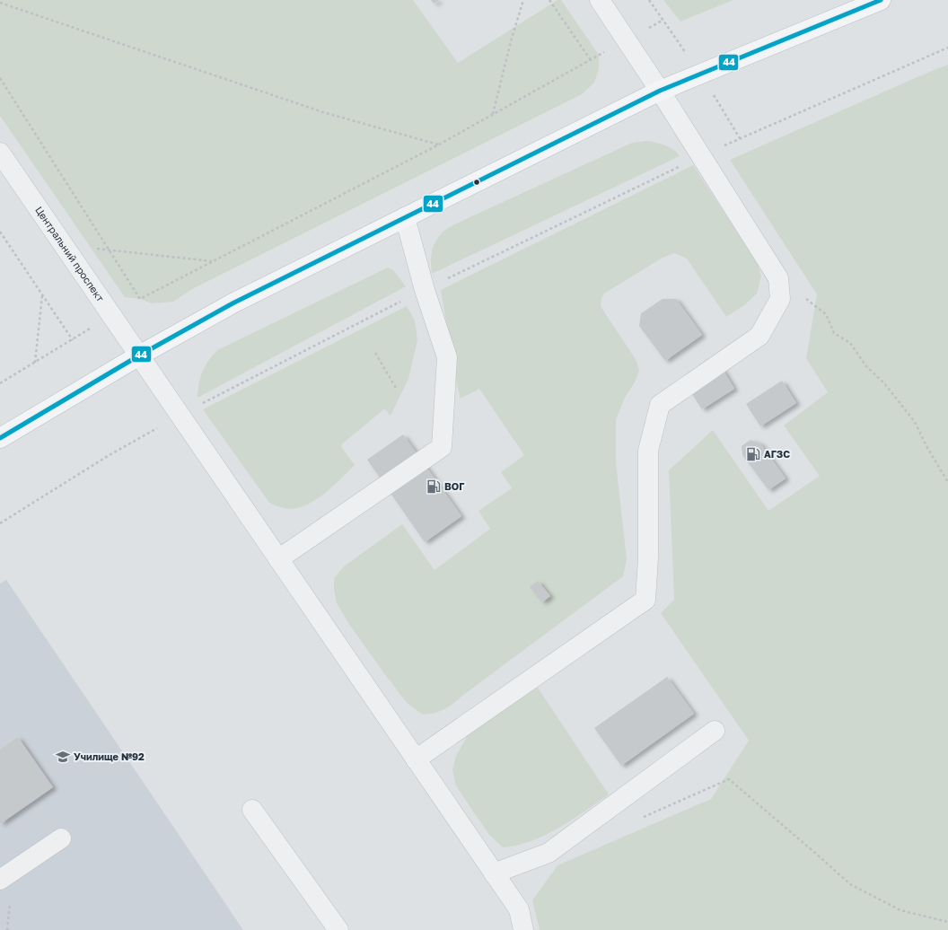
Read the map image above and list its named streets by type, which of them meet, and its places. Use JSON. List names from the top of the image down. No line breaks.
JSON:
{"streets":{"street":["Центральний проспект"]},"places":{"fuel station":["АГЗС","ВОГ"],"school or university":["Училище №92"]},"lines":["transit line 44"]}
